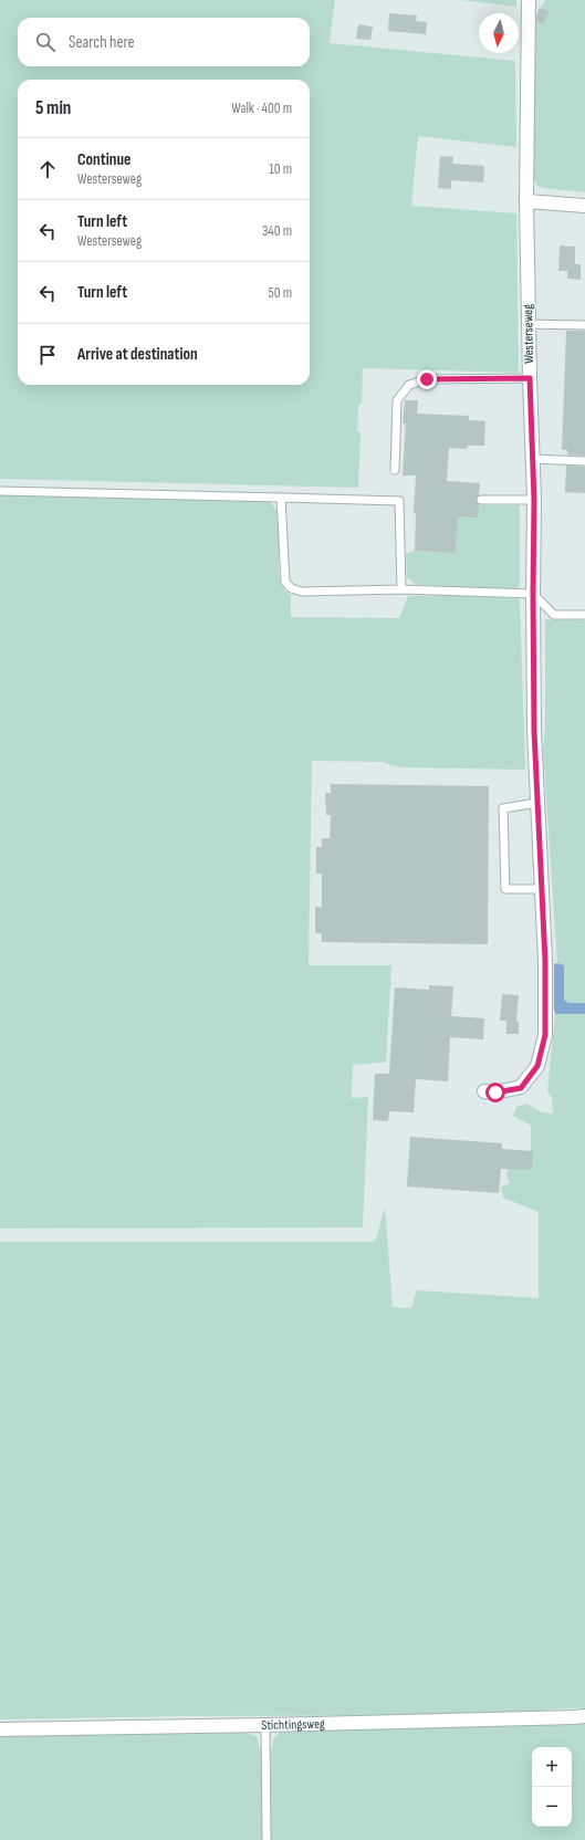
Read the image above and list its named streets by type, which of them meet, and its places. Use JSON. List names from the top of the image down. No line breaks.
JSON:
{"streets":{"street":["Westerseweg","Stichtingsweg"]},"north":"bottom","page":{"search":"Search here","heading":["5 min","Walk · 400 m"],"list":[["Continue","Westerseweg","10 m"],["Turn left","Westerseweg","340 m"],["Turn left","50 m"],"Arrive at destination"],"map_buttons":["+","−"]}}
